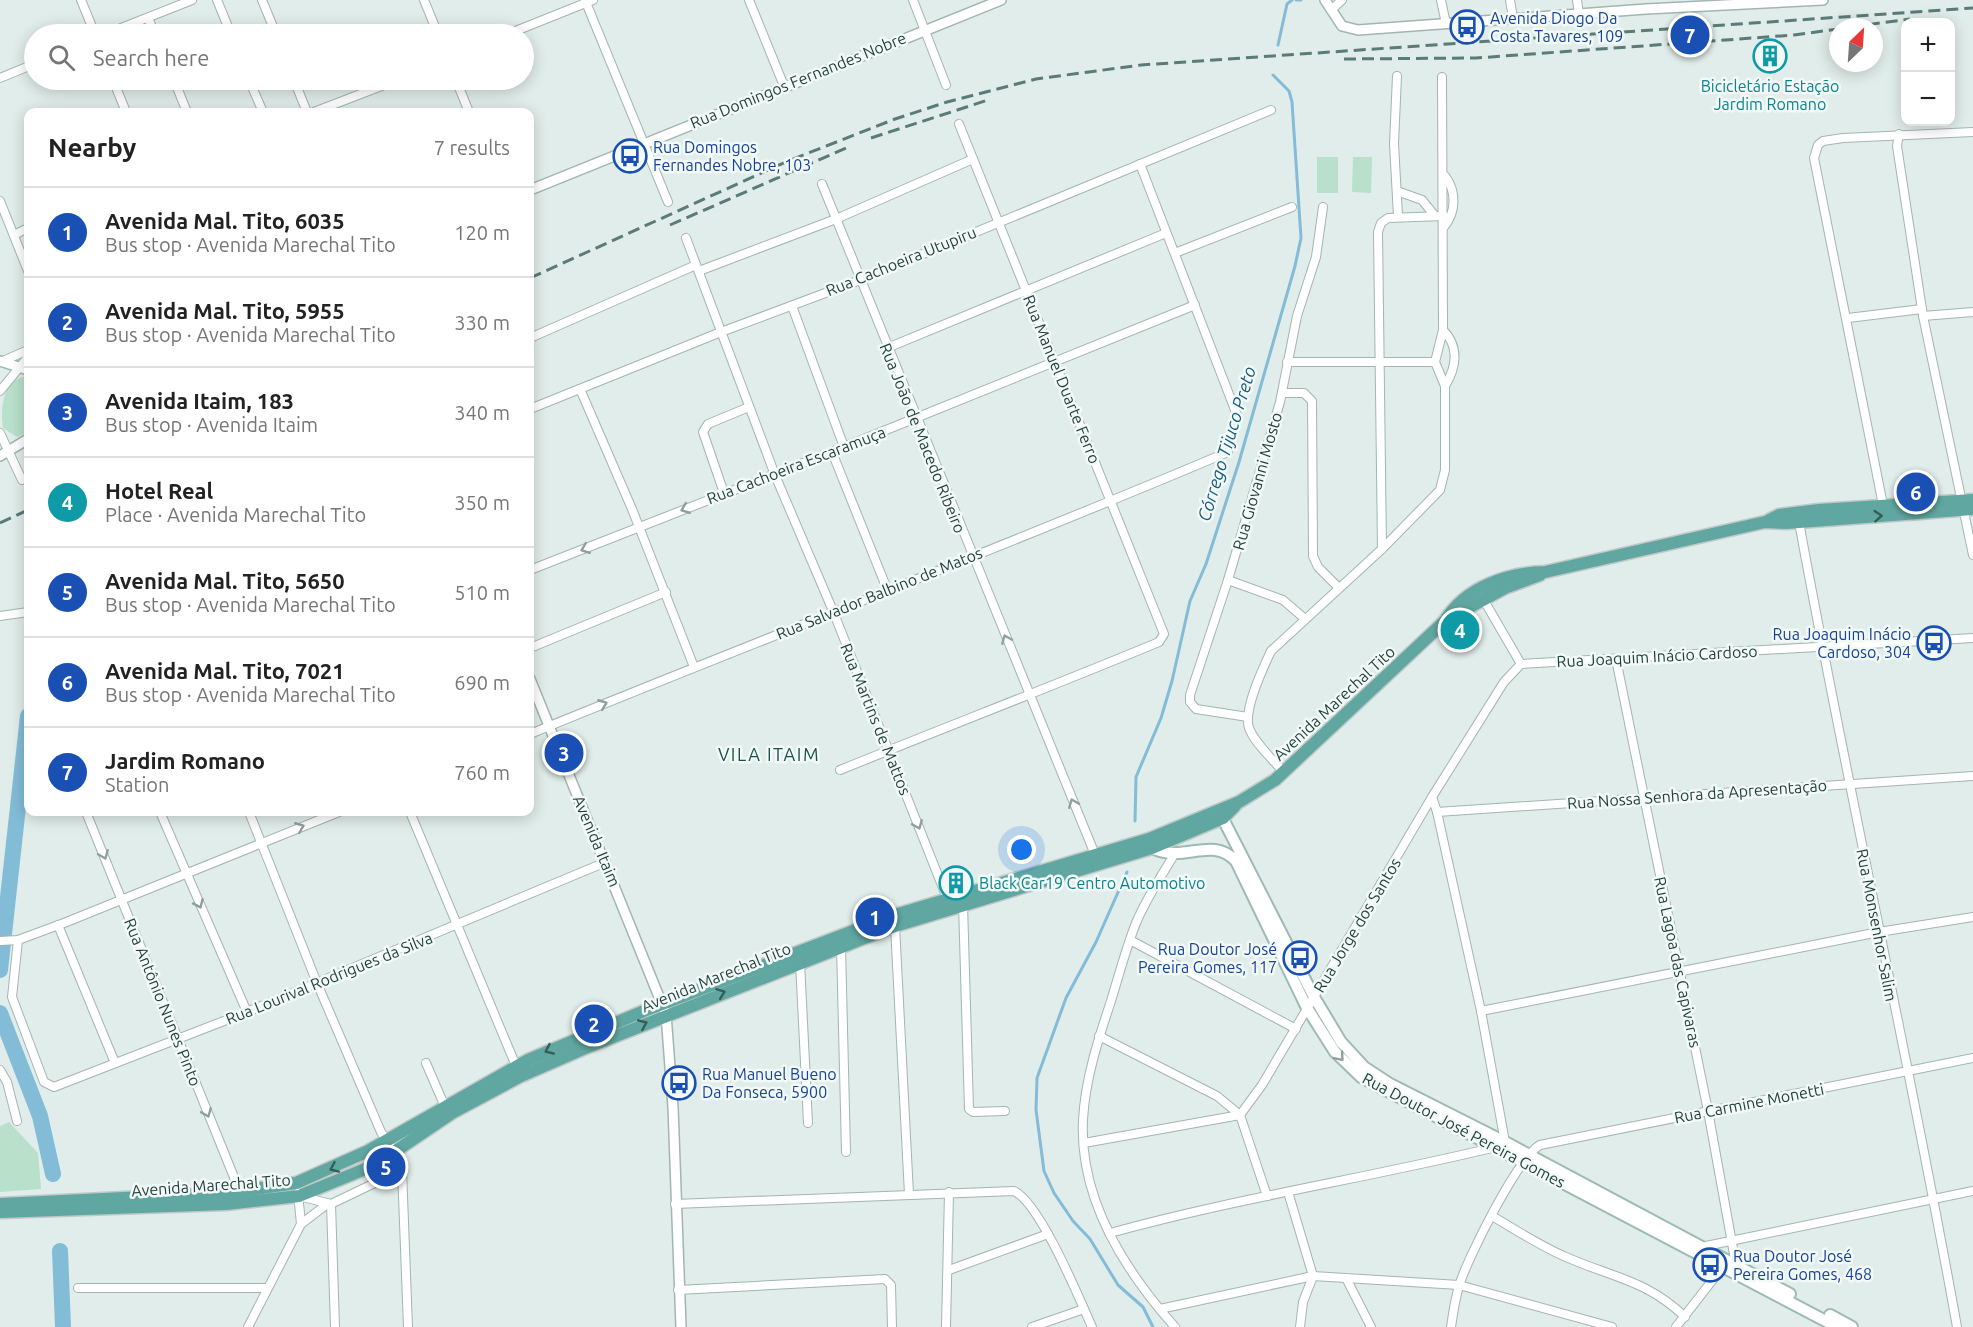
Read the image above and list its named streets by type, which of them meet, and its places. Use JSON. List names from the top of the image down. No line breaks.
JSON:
{"streets":{"main road":["Avenida Marechal Tito","Rua Doutor José Pereira Gomes"],"street":["Rua Domingos Fernandes Nobre","Rua Cachoeira Utupiru","Rua Manuel Duarte Ferro","Rua João de Macedo Ribeiro","Rua Cachoeira Escaramuça","Rua Giovanni Mosto","Rua Salvador Balbino de Matos","Rua Joaquim Inácio Cardoso","Rua Martins de Mattos","Rua Nossa Senhora da Apresentação","Avenida Itaim","Rua Jorge dos Santos","Rua Monsenhor Salim","Rua Lagoa das Capivaras","Rua Lourival Rodrigues da Silva","Rua Antônio Nunes Pinto","Rua Carmine Monetti"]},"crossings":[["Rua Cachoeira Utupiru","Rua Manuel Duarte Ferro"],["Rua Cachoeira Utupiru","Rua João de Macedo Ribeiro"],["Rua Cachoeira Utupiru","Rua Martins de Mattos"],["Rua Manuel Duarte Ferro","Rua João de Macedo Ribeiro"],["Rua Manuel Duarte Ferro","Rua Cachoeira Escaramuça"],["Rua Manuel Duarte Ferro","Rua Salvador Balbino de Matos"],["Rua João de Macedo Ribeiro","Rua Cachoeira Escaramuça"],["Rua João de Macedo Ribeiro","Rua Salvador Balbino de Matos"],["Rua João de Macedo Ribeiro","Avenida Marechal Tito"],["Rua Cachoeira Escaramuça","Rua Martins de Mattos"],["Rua Salvador Balbino de Matos","Rua Martins de Mattos"],["Rua Salvador Balbino de Matos","Avenida Itaim"],["Rua Joaquim Inácio Cardoso","Rua Jorge dos Santos"],["Rua Joaquim Inácio Cardoso","Rua Monsenhor Salim"],["Rua Joaquim Inácio Cardoso","Rua Lagoa das Capivaras"],["Avenida Marechal Tito","Rua Martins de Mattos"],["Avenida Marechal Tito","Avenida Itaim"],["Avenida Marechal Tito","Rua Monsenhor Salim"],["Avenida Marechal Tito","Rua Antônio Nunes Pinto"],["Avenida Marechal Tito","Rua Doutor José Pereira Gomes"],["Rua Nossa Senhora da Apresentação","Rua Monsenhor Salim"],["Rua Nossa Senhora da Apresentação","Rua Lagoa das Capivaras"],["Avenida Itaim","Rua Lourival Rodrigues da Silva"],["Rua Jorge dos Santos","Rua Doutor José Pereira Gomes"],["Rua Monsenhor Salim","Rua Carmine Monetti"],["Rua Lagoa das Capivaras","Rua Carmine Monetti"],["Rua Lagoa das Capivaras","Rua Doutor José Pereira Gomes"],["Rua Lourival Rodrigues da Silva","Rua Antônio Nunes Pinto"],["Rua Carmine Monetti","Rua Doutor José Pereira Gomes"]],"one_way":["Rua João de Macedo Ribeiro","Rua Antônio Nunes Pinto"],"districts":["VILA ITAIM"],"water":["Córrego Tijuco Preto"],"places":{"bus stop":["Avenida Diogo Da Costa Tavares, 109","Rua Domingos Fernandes Nobre, 103","Rua Joaquim Inácio Cardoso, 304","Rua Doutor José Pereira Gomes, 117","Rua Manuel Bueno Da Fonseca, 5900","Rua Doutor José Pereira Gomes, 468"],"building":["Bicicletário Estação Jardim Romano","Black Car19 Centro Automotivo"]},"north":"top right","page":{"pins":["7","6","4","3","1","2","5"],"map_buttons":["+","−"],"search":"Search here","heading":["Nearby","7 results"],"list":[{"mark":"1","name":"Avenida Mal. Tito, 6035","note":"Bus stop · Avenida Marechal Tito","value":"120 m"},{"mark":"2","name":"Avenida Mal. Tito, 5955","note":"Bus stop · Avenida Marechal Tito","value":"330 m"},{"mark":"3","name":"Avenida Itaim, 183","note":"Bus stop · Avenida Itaim","value":"340 m"},{"mark":"4","name":"Hotel Real","note":"Place · Avenida Marechal Tito","value":"350 m"},{"mark":"5","name":"Avenida Mal. Tito, 5650","note":"Bus stop · Avenida Marechal Tito","value":"510 m"},{"mark":"6","name":"Avenida Mal. Tito, 7021","note":"Bus stop · Avenida Marechal Tito","value":"690 m"},{"mark":"7","name":"Jardim Romano","note":"Station","value":"760 m"}]}}
